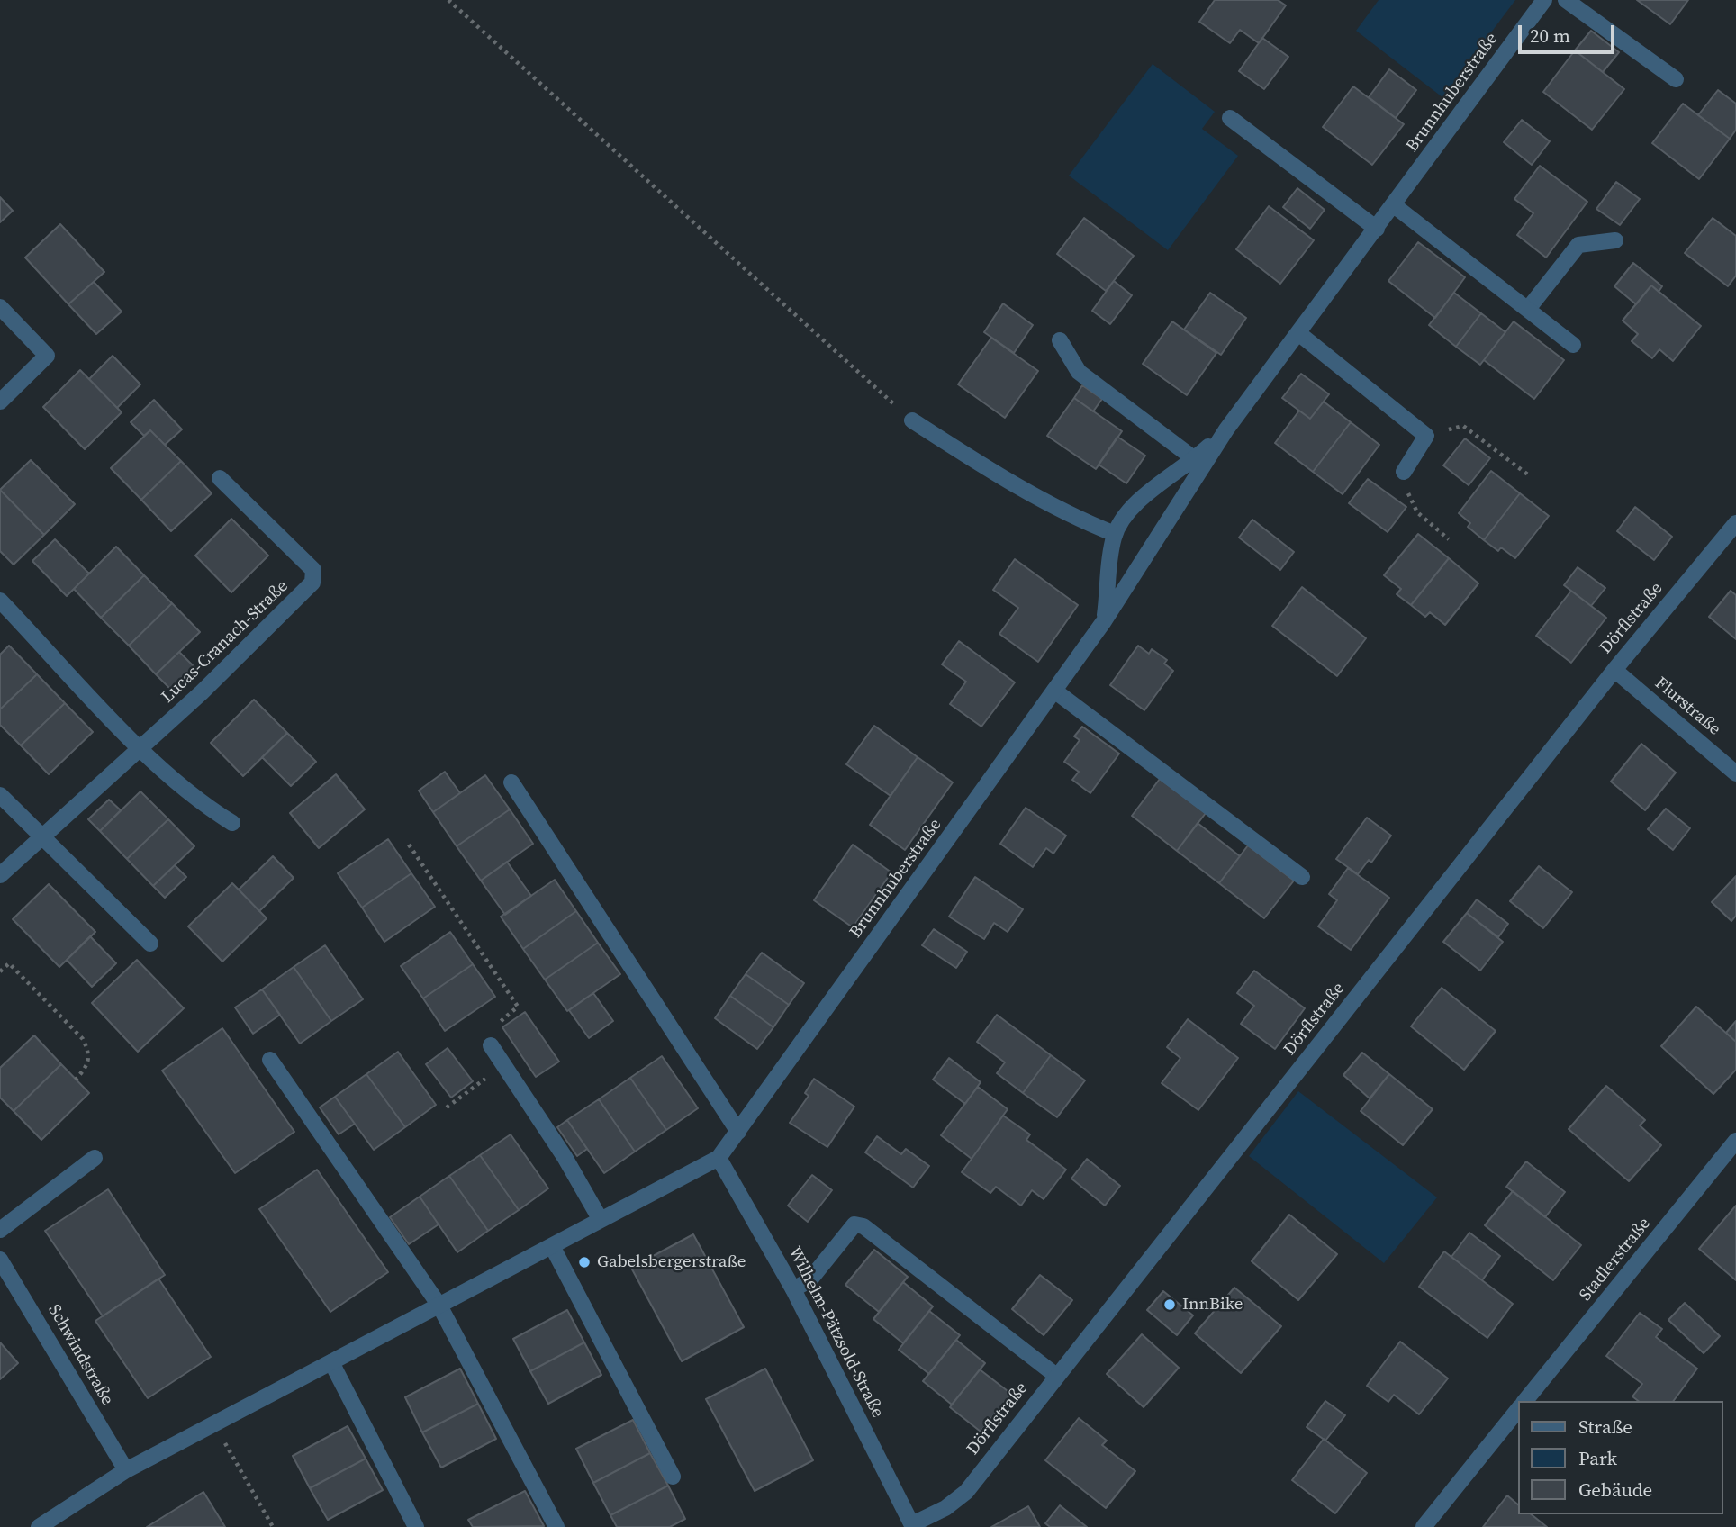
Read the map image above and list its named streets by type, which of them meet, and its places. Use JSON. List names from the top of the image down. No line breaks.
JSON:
{"streets":{"street":["Brunnhuberstraße","Dörflstraße","Lucas-Cranach-Straße","Flurstraße","Stadlerstraße","Wilhelm-Pätzsold-Straße","Schwindstraße"]},"crossings":[["Brunnhuberstraße","Wilhelm-Pätzsold-Straße"],["Dörflstraße","Flurstraße"],["Dörflstraße","Wilhelm-Pätzsold-Straße"]],"places":["Gabelsbergerstraße","InnBike"],"legend":["Straße","Park","Gebäude"],"scale_bar":"20 m"}
